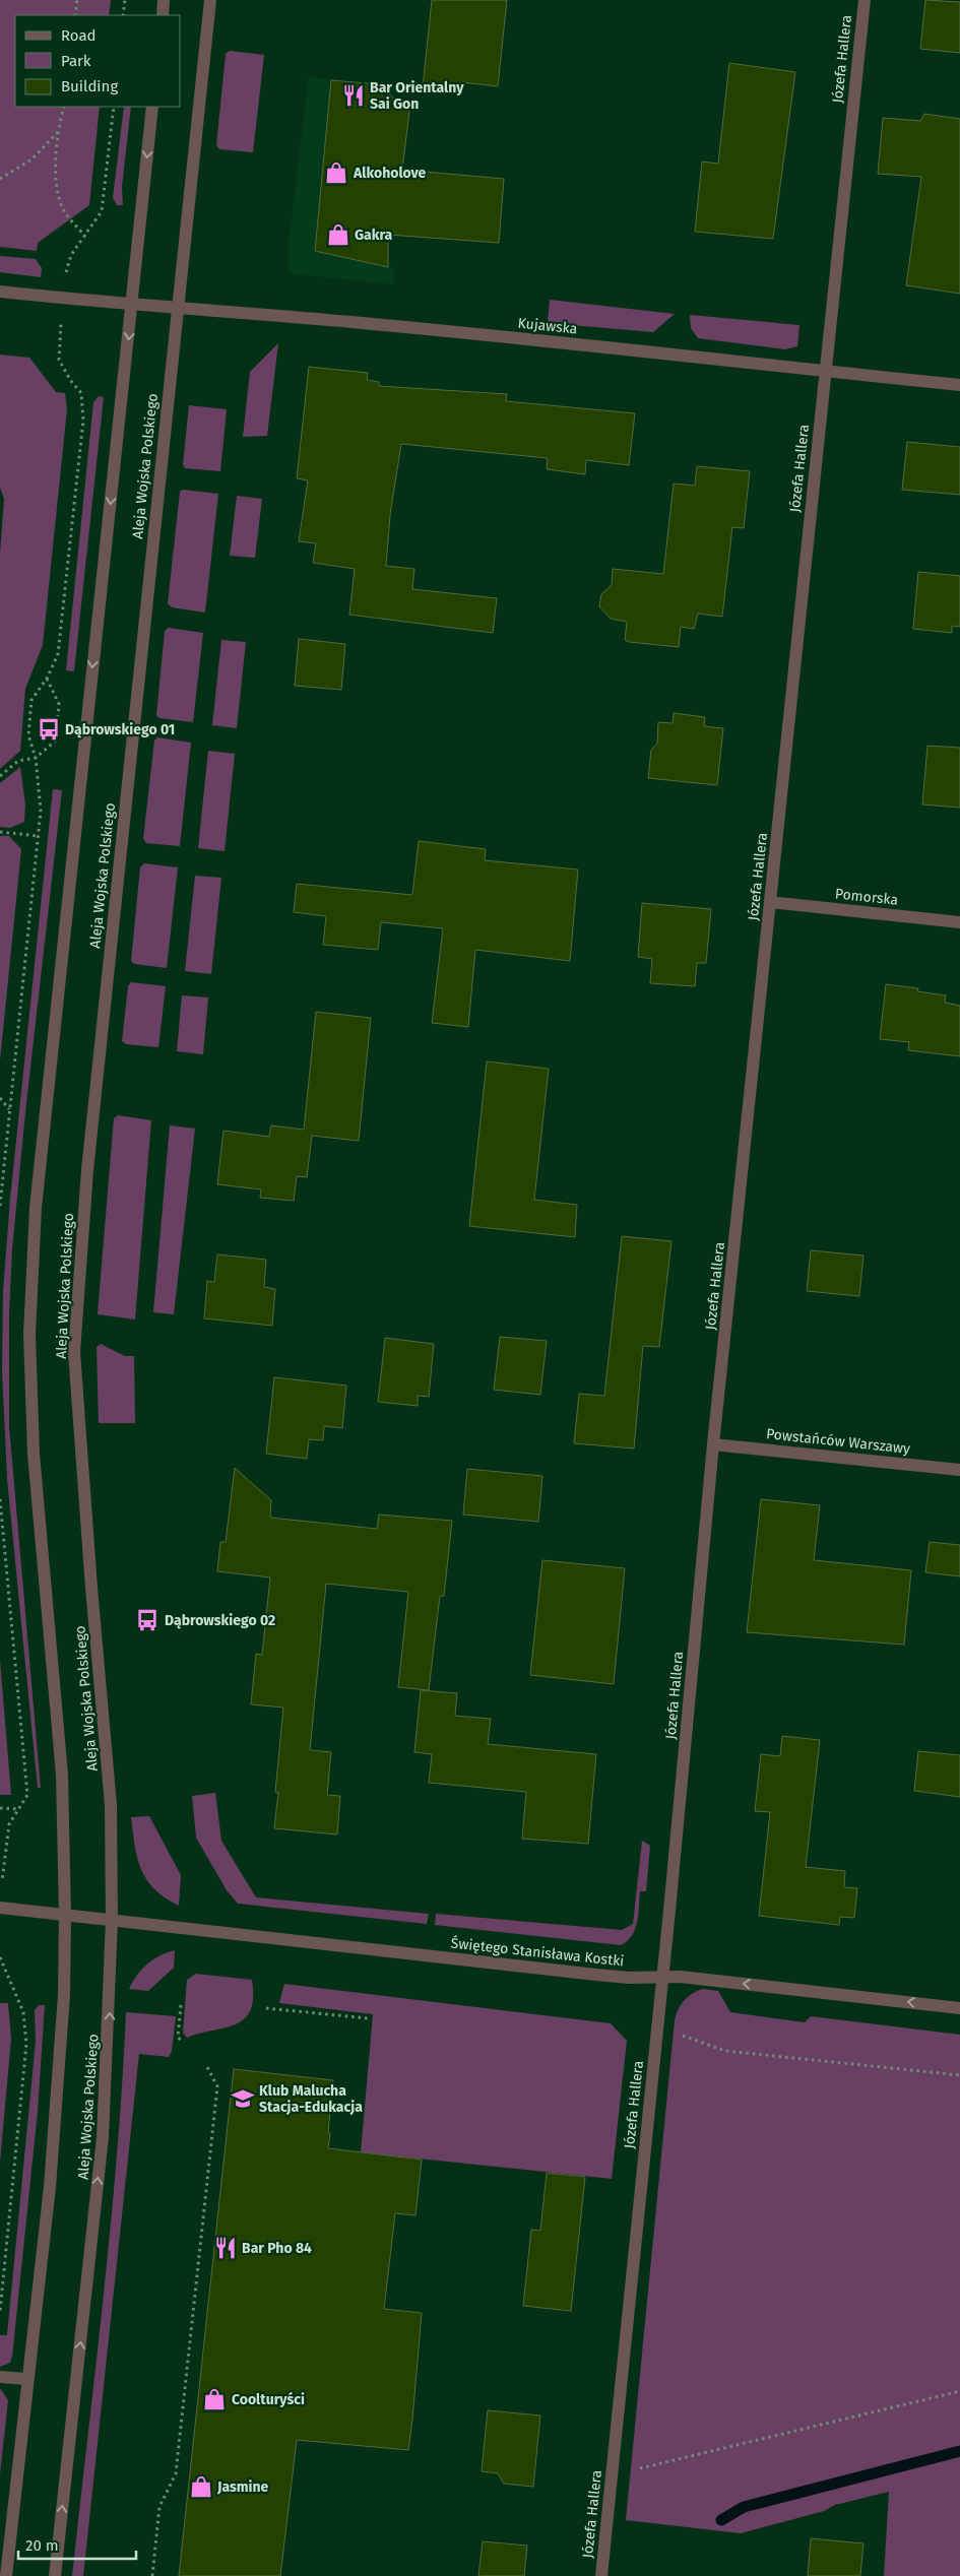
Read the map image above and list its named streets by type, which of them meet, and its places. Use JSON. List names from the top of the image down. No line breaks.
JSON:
{"streets":{"street":["Józefa Hallera","Kujawska","Aleja Wojska Polskiego","Pomorska","Powstańców Warszawy","Świętego Stanisława Kostki"]},"crossings":[["Józefa Hallera","Kujawska"],["Józefa Hallera","Pomorska"],["Józefa Hallera","Powstańców Warszawy"],["Józefa Hallera","Świętego Stanisława Kostki"],["Kujawska","Aleja Wojska Polskiego"],["Aleja Wojska Polskiego","Świętego Stanisława Kostki"]],"places":{"restaurant":["Bar Orientalny Sai Gon","Bar Pho 84"],"shop":["Alkoholove","Gakra","Coolturyści","Jasmine"],"bus stop":["Dąbrowskiego 01","Dąbrowskiego 02"],"school or university":["Klub Malucha Stacja-Edukacja"]},"legend":["Road","Park","Building"],"scale_bar":"20 m"}
